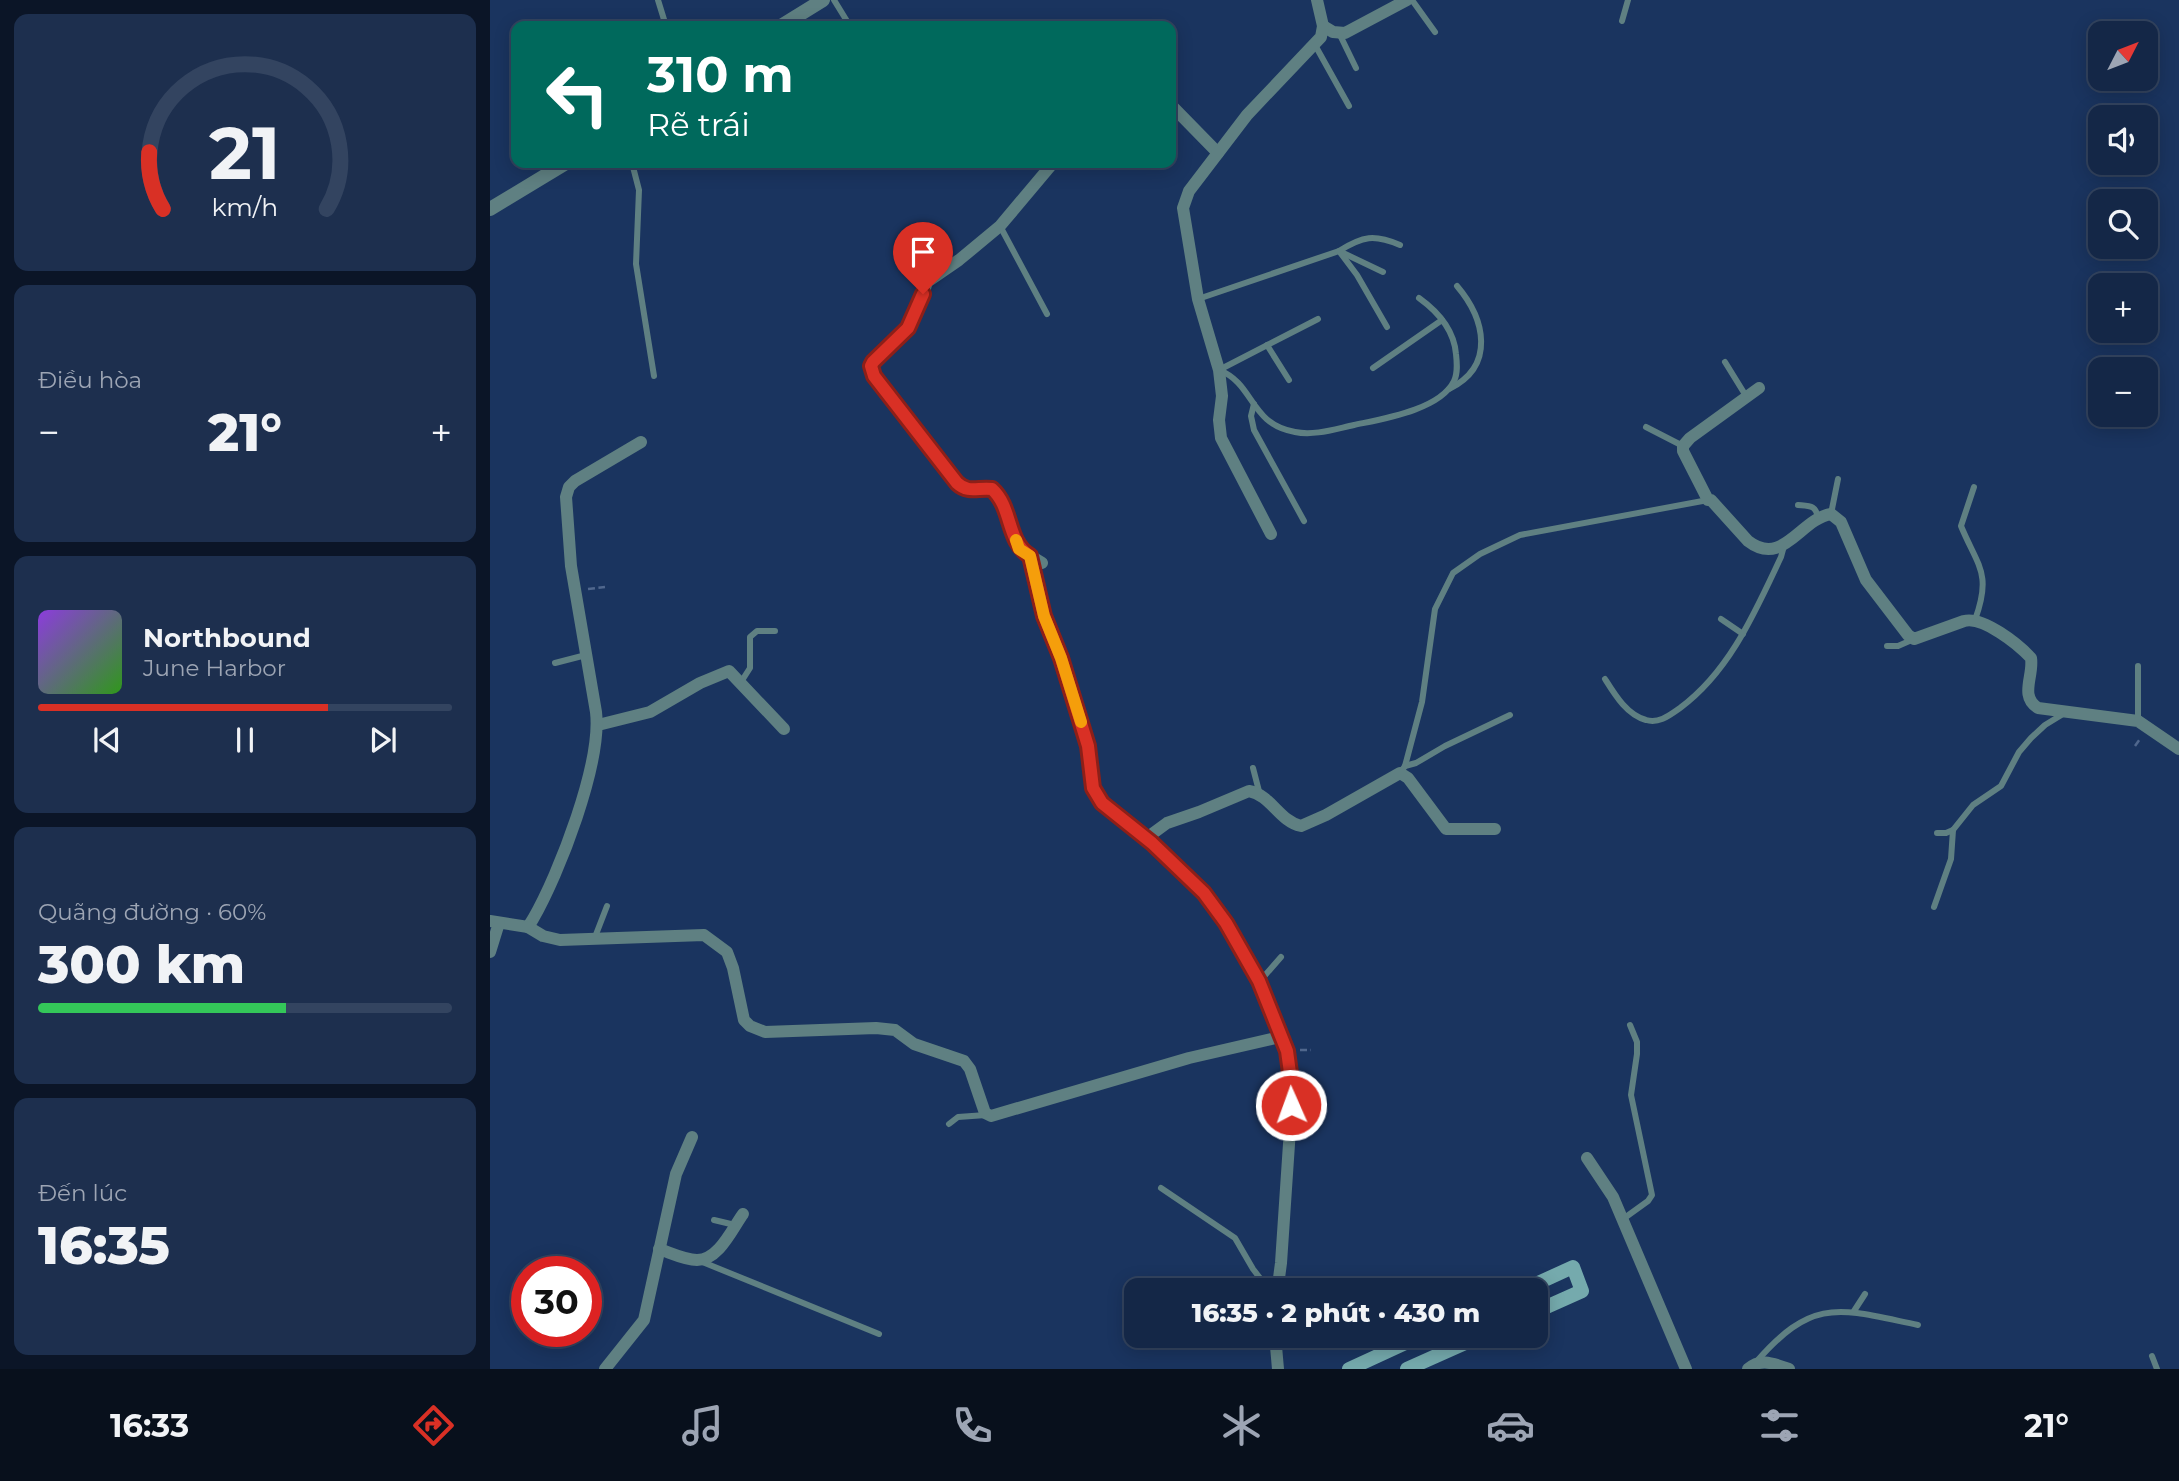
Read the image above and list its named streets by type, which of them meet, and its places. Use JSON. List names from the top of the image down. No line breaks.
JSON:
{"north":"top right","page":{"map_buttons":["+","−"],"turn":["310 m","Rẽ trái"],"tile":["Điều hòa",["Quãng đường · 60%","300 km"],["Đến lúc","16:35"]],"heat":["−","21°","+"],"song":["Northbound","June Harbor"],"limit":"30","trip":"16:35 · 2 phút · 430 m","tabs":["16:33","21°"],"gauge":["21","km/h"]}}
